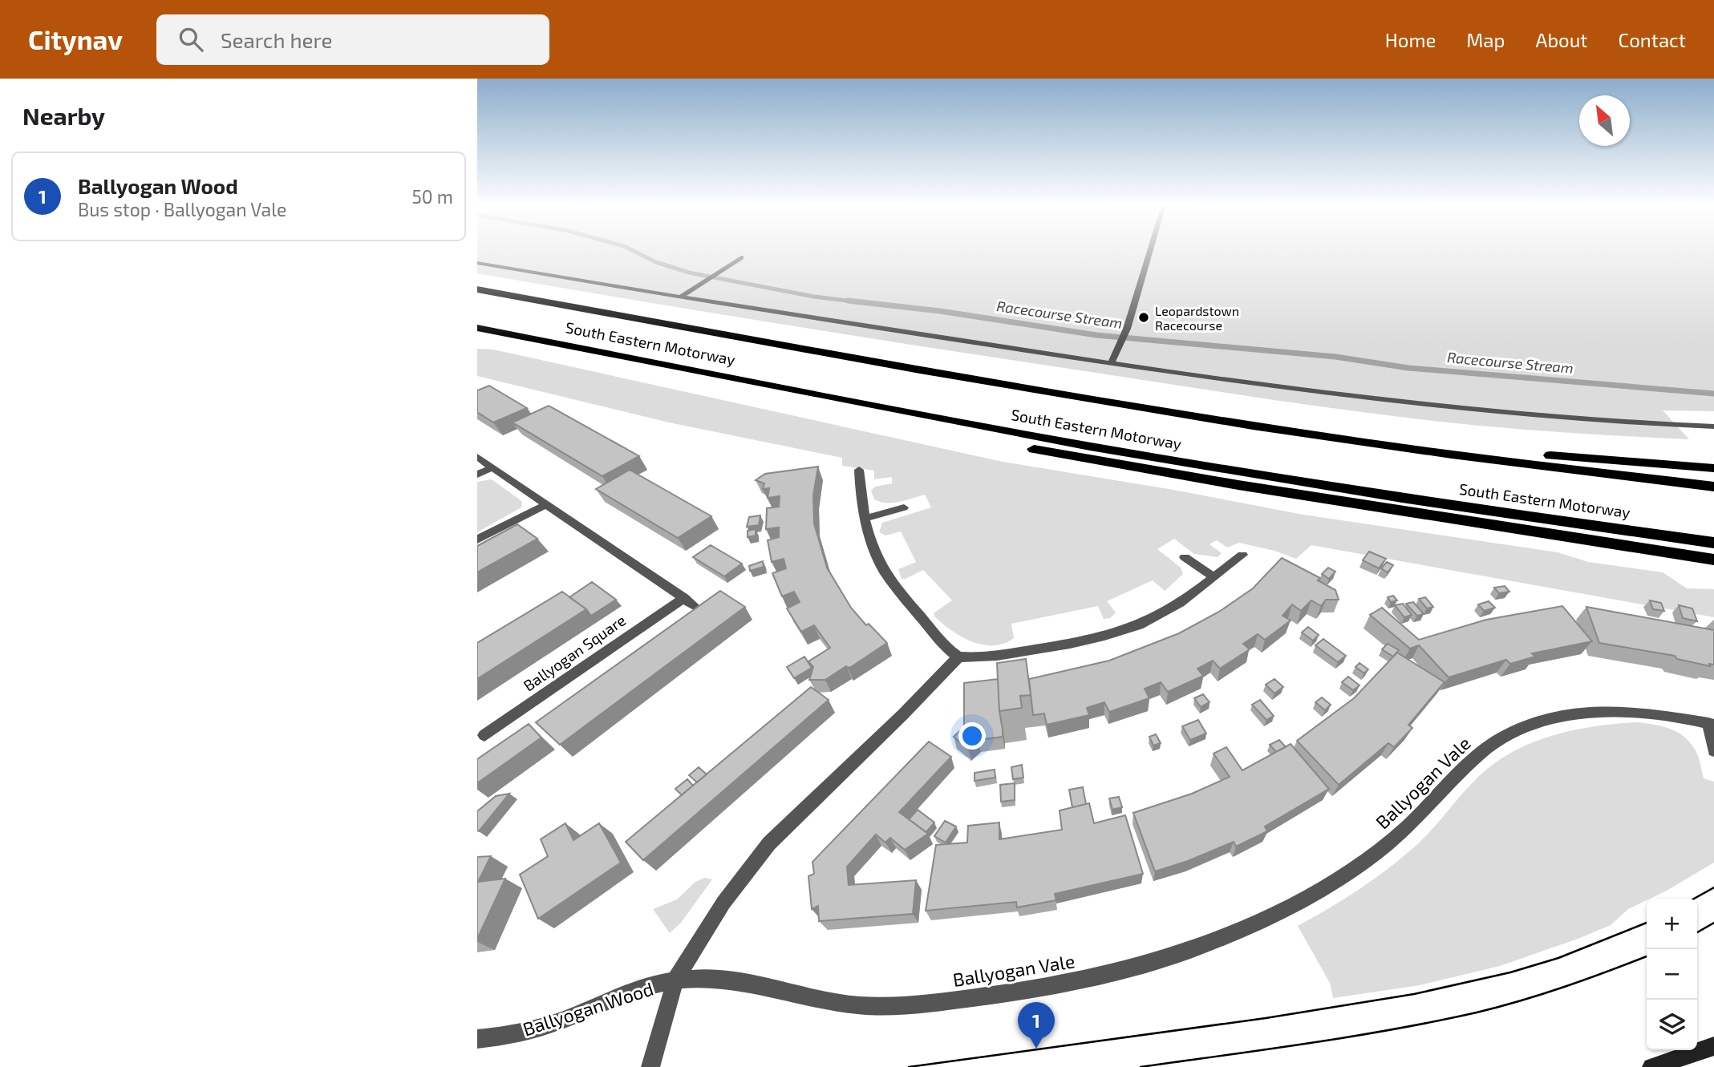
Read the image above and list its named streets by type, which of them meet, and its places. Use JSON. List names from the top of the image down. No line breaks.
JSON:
{"streets":{"highway":["South Eastern Motorway"],"street":["Ballyogan Square","Ballyogan Vale","Ballyogan Wood"]},"crossings":[["Ballyogan Vale","Ballyogan Wood"]],"water":["Racecourse Stream"],"places":["Leopardstown Racecourse"],"north":"top left","page":{"header":"Citynav","search":"Search here","nav":["Home","Map","About","Contact"],"heading":"Nearby","list":[{"mark":"1","name":"Ballyogan Wood","note":"Bus stop · Ballyogan Vale","value":"50 m"}],"map_buttons":["+","−"],"pins":"1"}}
